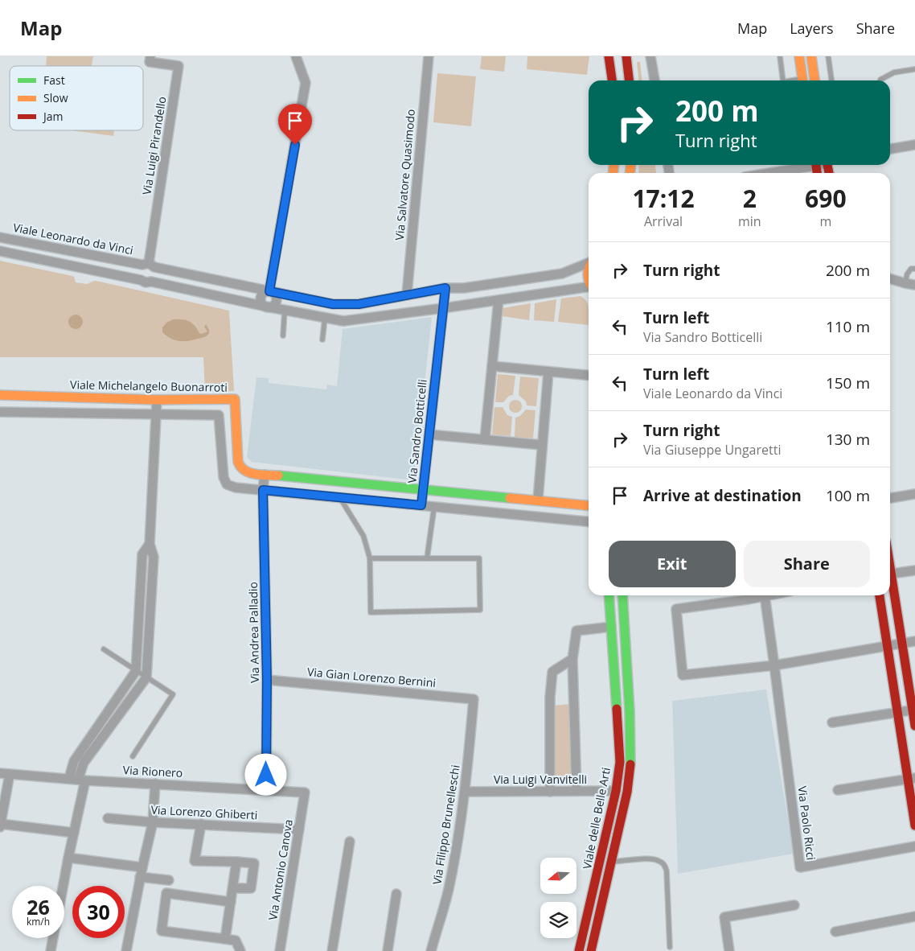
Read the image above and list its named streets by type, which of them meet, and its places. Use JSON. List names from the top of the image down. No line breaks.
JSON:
{"streets":{"street":["Via Luigi Pirandello","Via Salvatore Quasimodo","Viale Leonardo da Vinci","Viale Michelangelo Buonarroti","Via Sandro Botticelli","Via Andrea Palladio","Via Gian Lorenzo Bernini","Via Rionero","Via Luigi Vanvitelli","Via Lorenzo Ghiberti","Viale delle Belle Arti","Via Paolo Ricci","Via Filippo Brunelleschi","Via Antonio Canova"]},"crossings":[["Via Luigi Pirandello","Viale Leonardo da Vinci"],["Via Salvatore Quasimodo","Viale Leonardo da Vinci"],["Viale Leonardo da Vinci","Via Sandro Botticelli"],["Viale Michelangelo Buonarroti","Via Sandro Botticelli"],["Viale Michelangelo Buonarroti","Via Andrea Palladio"],["Via Andrea Palladio","Via Gian Lorenzo Bernini"],["Via Andrea Palladio","Via Rionero"],["Via Gian Lorenzo Bernini","Via Filippo Brunelleschi"],["Via Rionero","Via Antonio Canova"],["Via Luigi Vanvitelli","Viale delle Belle Arti"],["Via Luigi Vanvitelli","Via Filippo Brunelleschi"],["Via Lorenzo Ghiberti","Via Antonio Canova"]],"legend":["Fast","Slow","Jam"],"north":"left","page":{"header":"Map","nav":["Map","Layers","Share"],"turn":["200 m","Turn right"],"eta":["17:12","Arrival","2","min","690","m"],"list":[{"name":"Turn right","value":"200 m"},{"name":"Turn left","note":"Via Sandro Botticelli","value":"110 m"},{"name":"Turn left","note":"Viale Leonardo da Vinci","value":"150 m"},{"name":"Turn right","note":"Via Giuseppe Ungaretti","value":"130 m"},{"name":"Arrive at destination","value":"100 m"}],"buttons":["Exit","Share"],"speed":"26 km/h","limit":"30"}}
